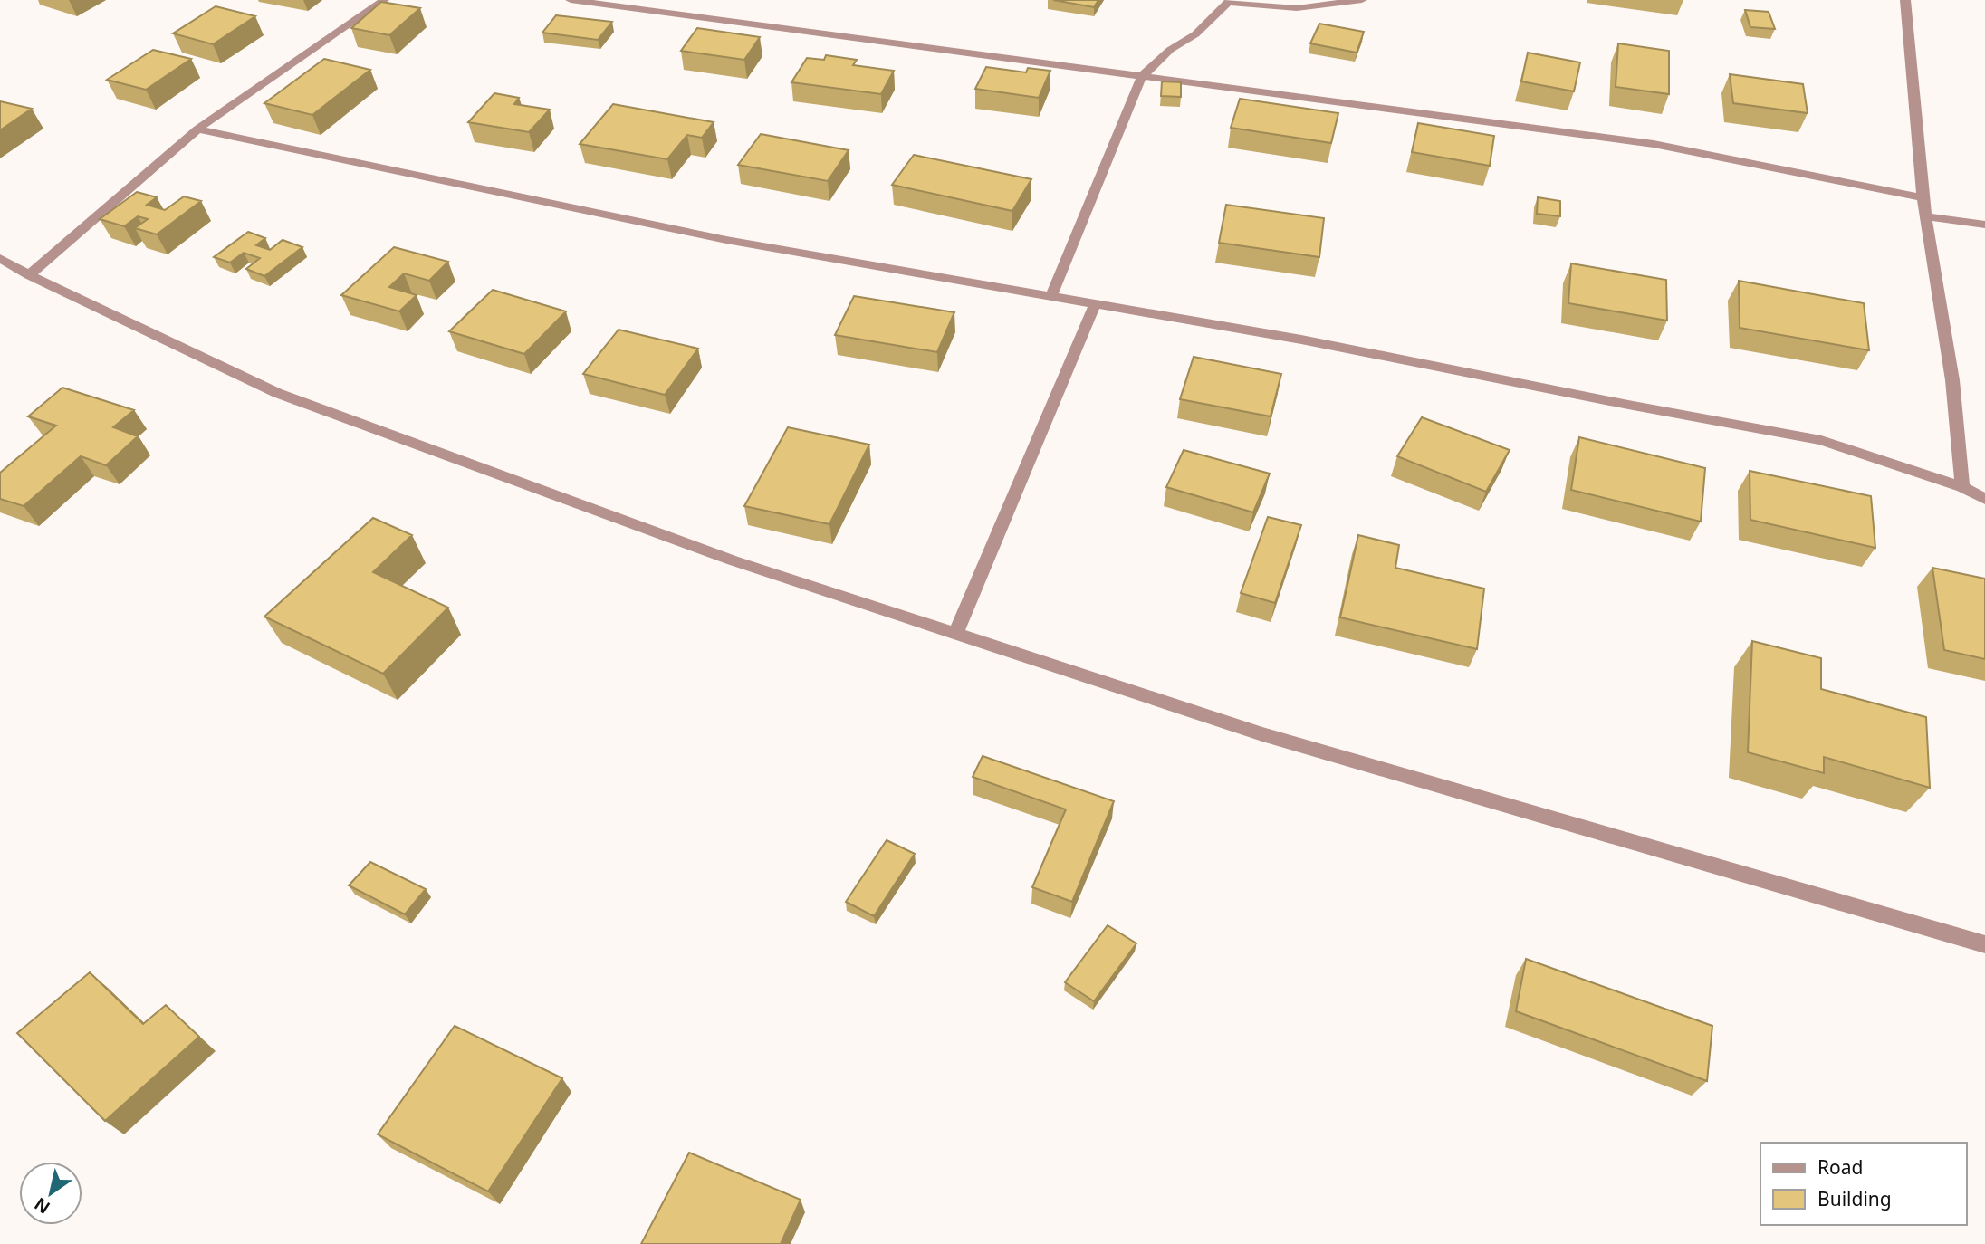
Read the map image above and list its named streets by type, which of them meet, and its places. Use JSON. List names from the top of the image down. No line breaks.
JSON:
{"legend":["Road","Building"],"north":"bottom left"}
